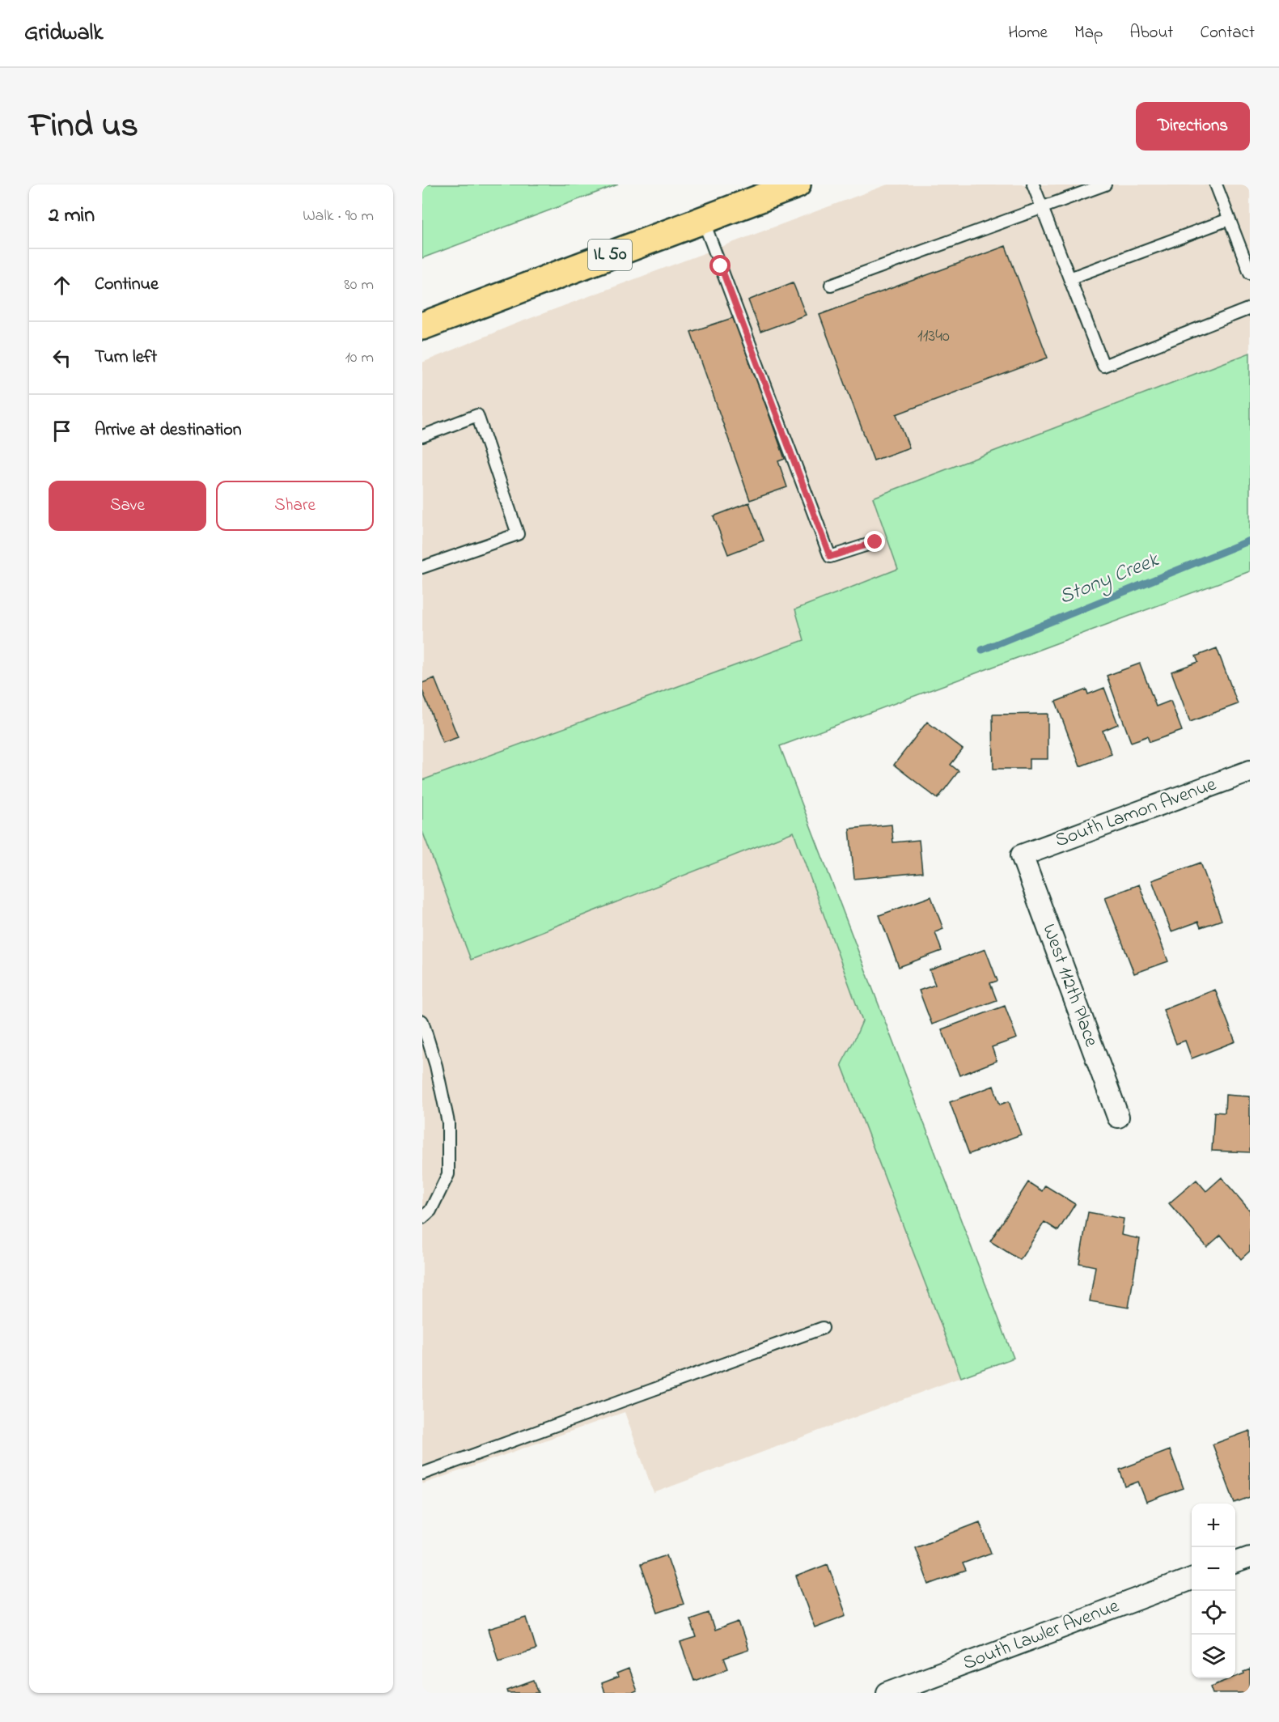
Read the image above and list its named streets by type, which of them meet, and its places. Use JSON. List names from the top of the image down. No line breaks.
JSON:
{"streets":{"main road":["IL 50"],"street":["South Lamon Avenue","West 112th Place","South Lawler Avenue"]},"crossings":[["South Lamon Avenue","West 112th Place"]],"water":["Stony Creek"],"house_numbers":["11340"],"page":{"header":"Gridwalk","nav":["Home","Map","About","Contact"],"title":"Find us","buttons":["Directions",["Save","Share"]],"heading":["2 min","Walk · 90 m"],"list":[["Continue","80 m"],["Turn left","10 m"],"Arrive at destination"],"map_buttons":["+","−"]}}
